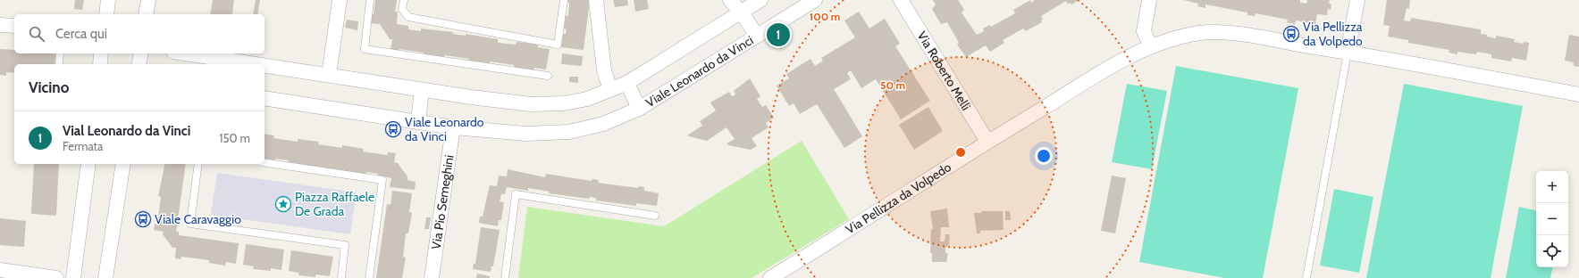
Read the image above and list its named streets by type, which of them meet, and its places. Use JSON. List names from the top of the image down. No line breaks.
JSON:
{"streets":{"street":["Via Roberto Melli","Viale Leonardo da Vinci","Via Pellizza da Volpedo","Via Pio Semeghini"]},"crossings":[["Via Roberto Melli","Via Pellizza da Volpedo"],["Viale Leonardo da Vinci","Via Pio Semeghini"]],"places":{"bus stop":["Via Pellizza da Volpedo","Viale Leonardo da Vinci","Viale Caravaggio"],"place":["Piazza Raffaele De Grada"]},"page":{"search":"Cerca qui","pins":"1","heading":"Vicino","list":[{"mark":"1","name":"Vial Leonardo da Vinci","note":"Fermata","value":"150 m"}],"map_buttons":["+","−"]},"rings":["100 m","50 m"]}
